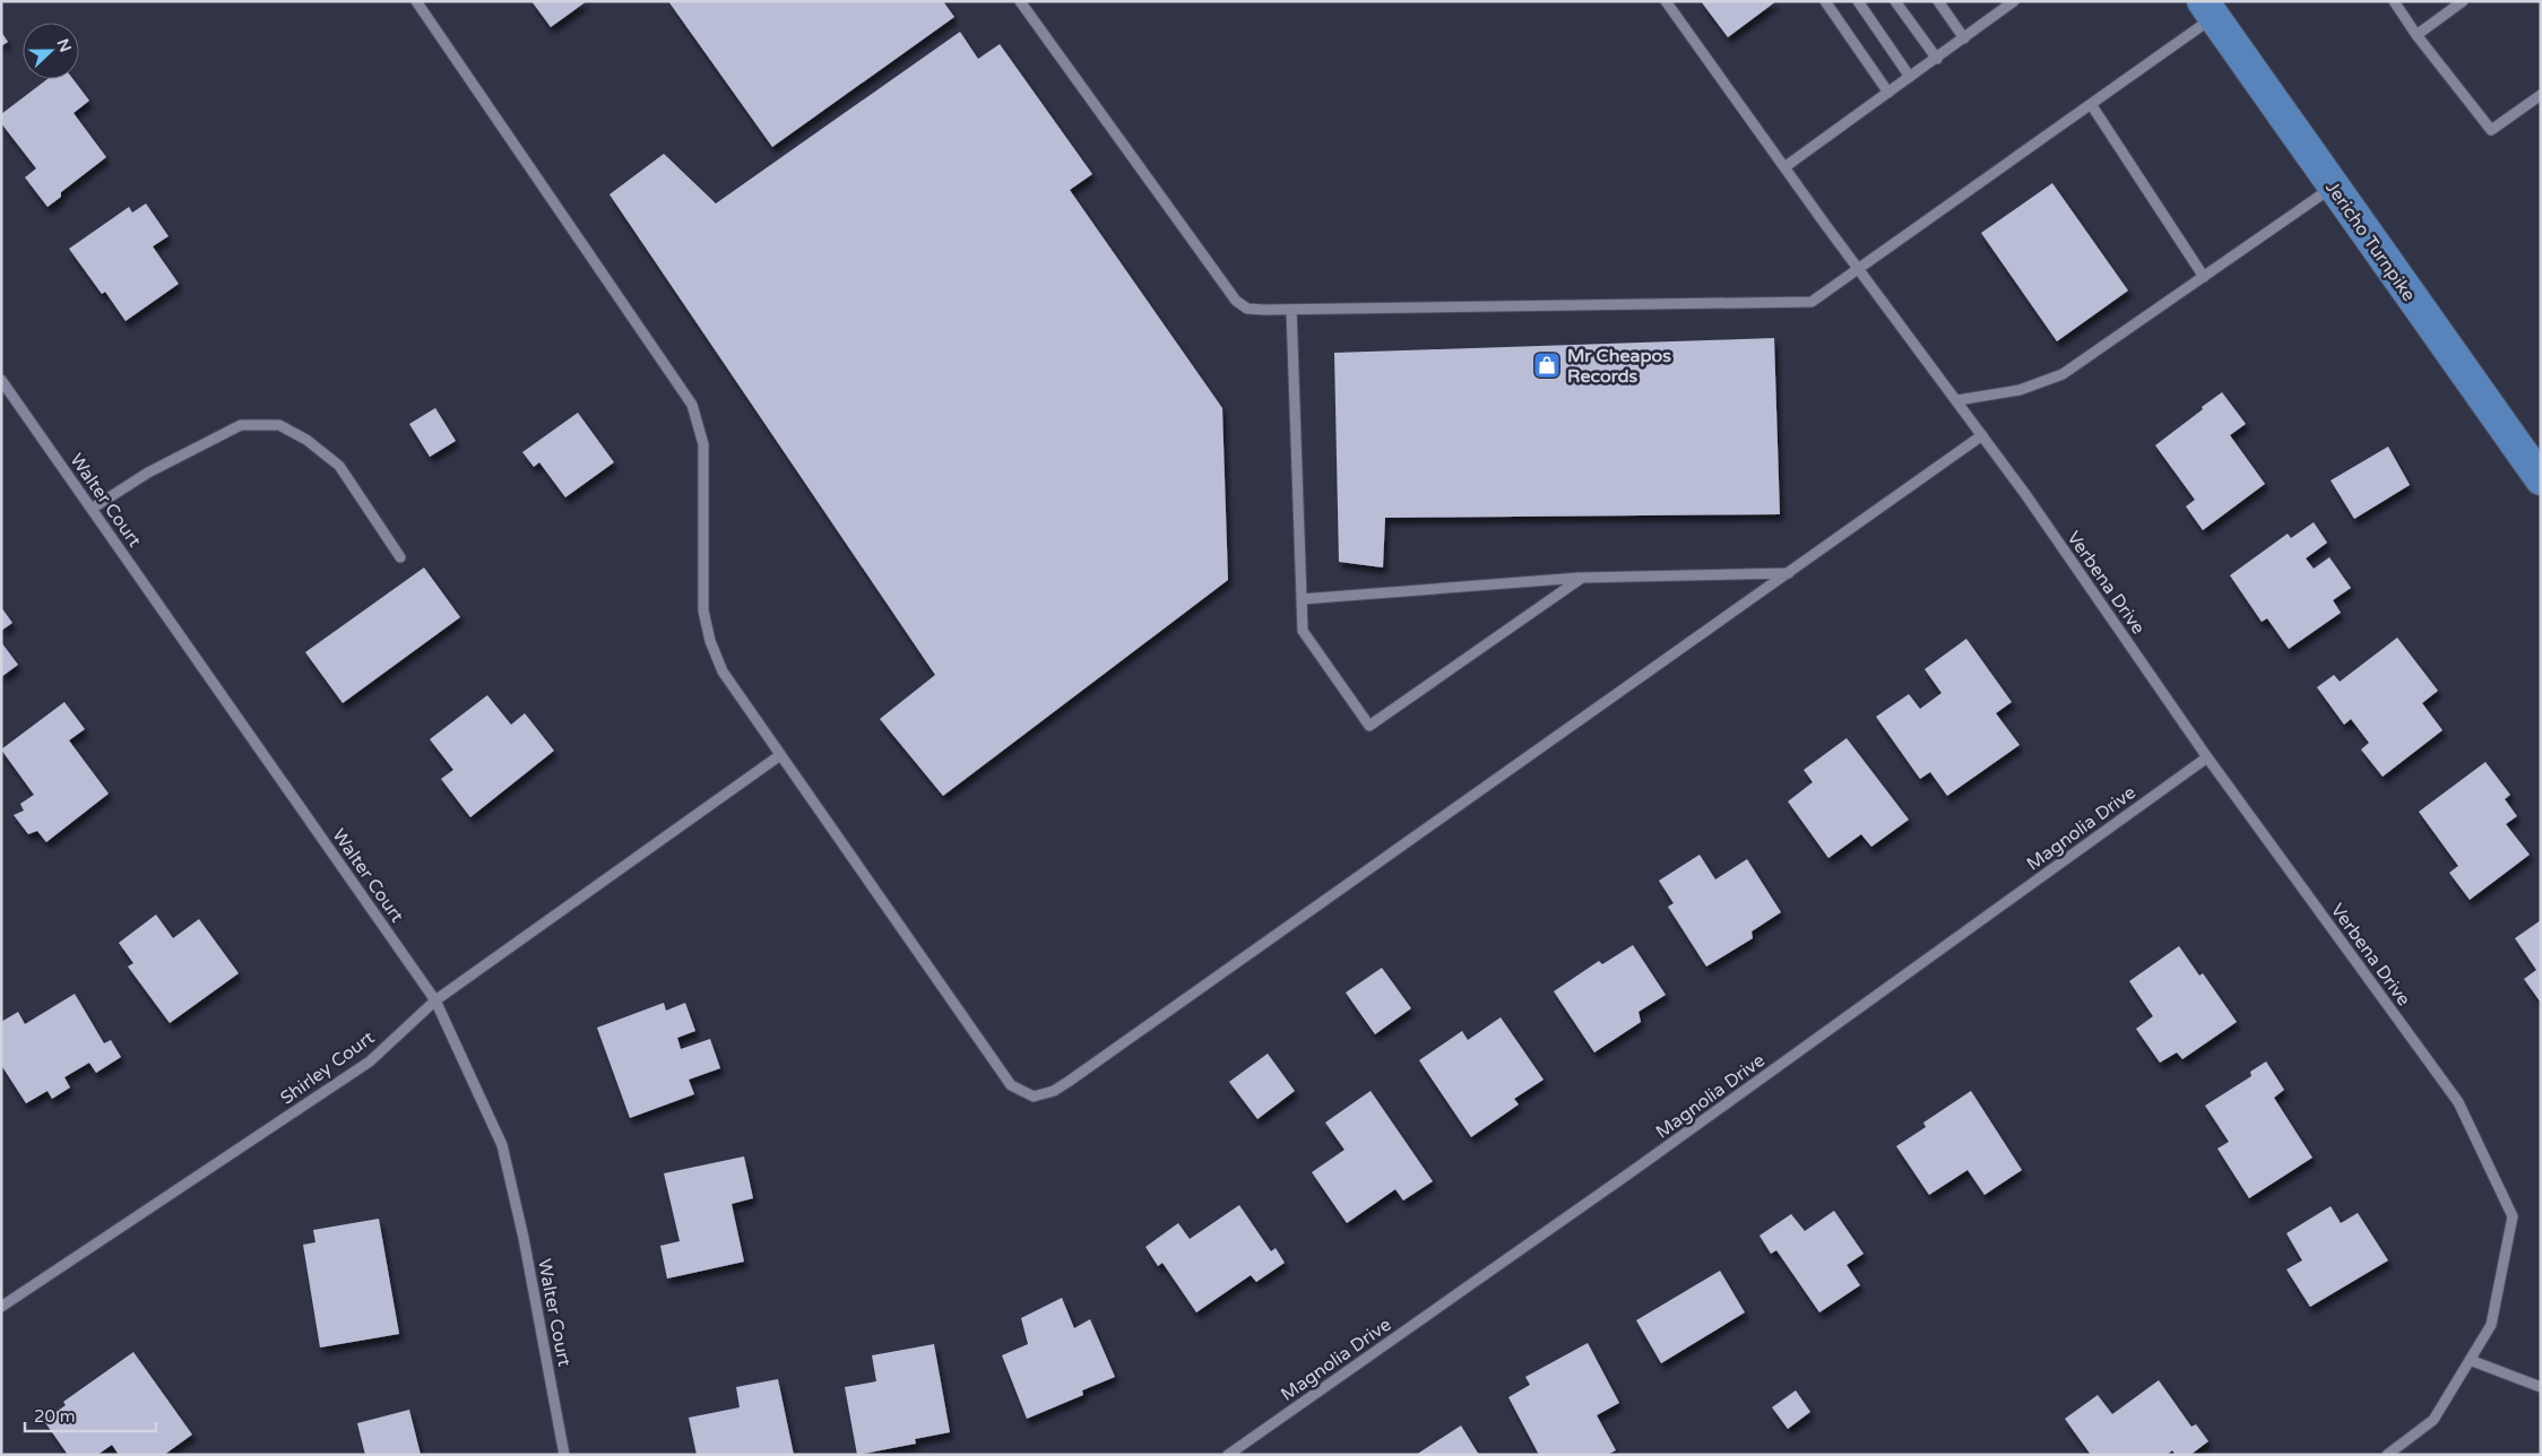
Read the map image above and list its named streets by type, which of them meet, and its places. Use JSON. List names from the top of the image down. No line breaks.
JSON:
{"streets":{"main road":["Jericho Turnpike"],"street":["Walter Court","Verbena Drive","Magnolia Drive","Shirley Court"]},"crossings":[["Walter Court","Shirley Court"],["Verbena Drive","Magnolia Drive"]],"places":{"shop":["Mr Cheapos Records"]},"scale_bar":"20 m","north":"right"}
